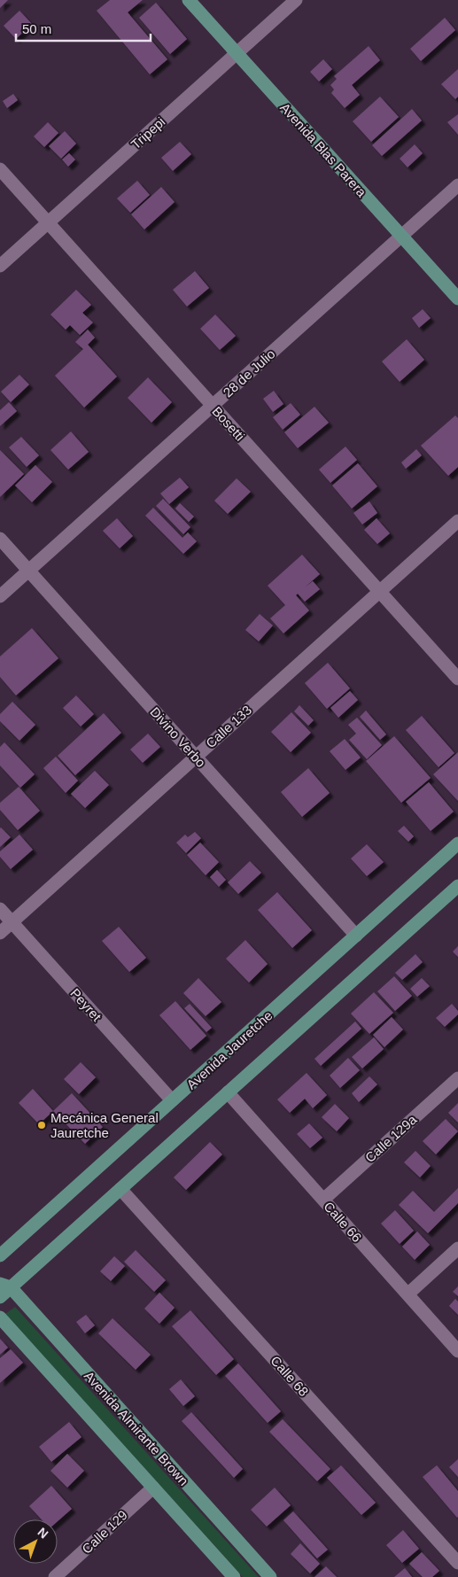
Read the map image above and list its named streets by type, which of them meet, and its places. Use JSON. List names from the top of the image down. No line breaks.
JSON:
{"streets":{"main road":["Avenida Blas Parera","Avenida Jauretche","Avenida Almirante Brown"],"street":["Tripepi","28 de Julio","Bosetti","Calle 133","Divino Verbo","Peyret","Calle 129a","Calle 66","Calle 68","Calle 129"]},"crossings":[["Tripepi","Avenida Blas Parera"],["Tripepi","Bosetti"],["Avenida Blas Parera","28 de Julio"],["28 de Julio","Bosetti"],["28 de Julio","Divino Verbo"],["Bosetti","Calle 133"],["Calle 133","Divino Verbo"],["Calle 133","Peyret"],["Divino Verbo","Avenida Jauretche"],["Peyret","Avenida Jauretche"],["Calle 129a","Calle 66"],["Avenida Almirante Brown","Calle 129"]],"places":["Mecánica General Jauretche"],"scale_bar":"50 m","north":"top right"}
